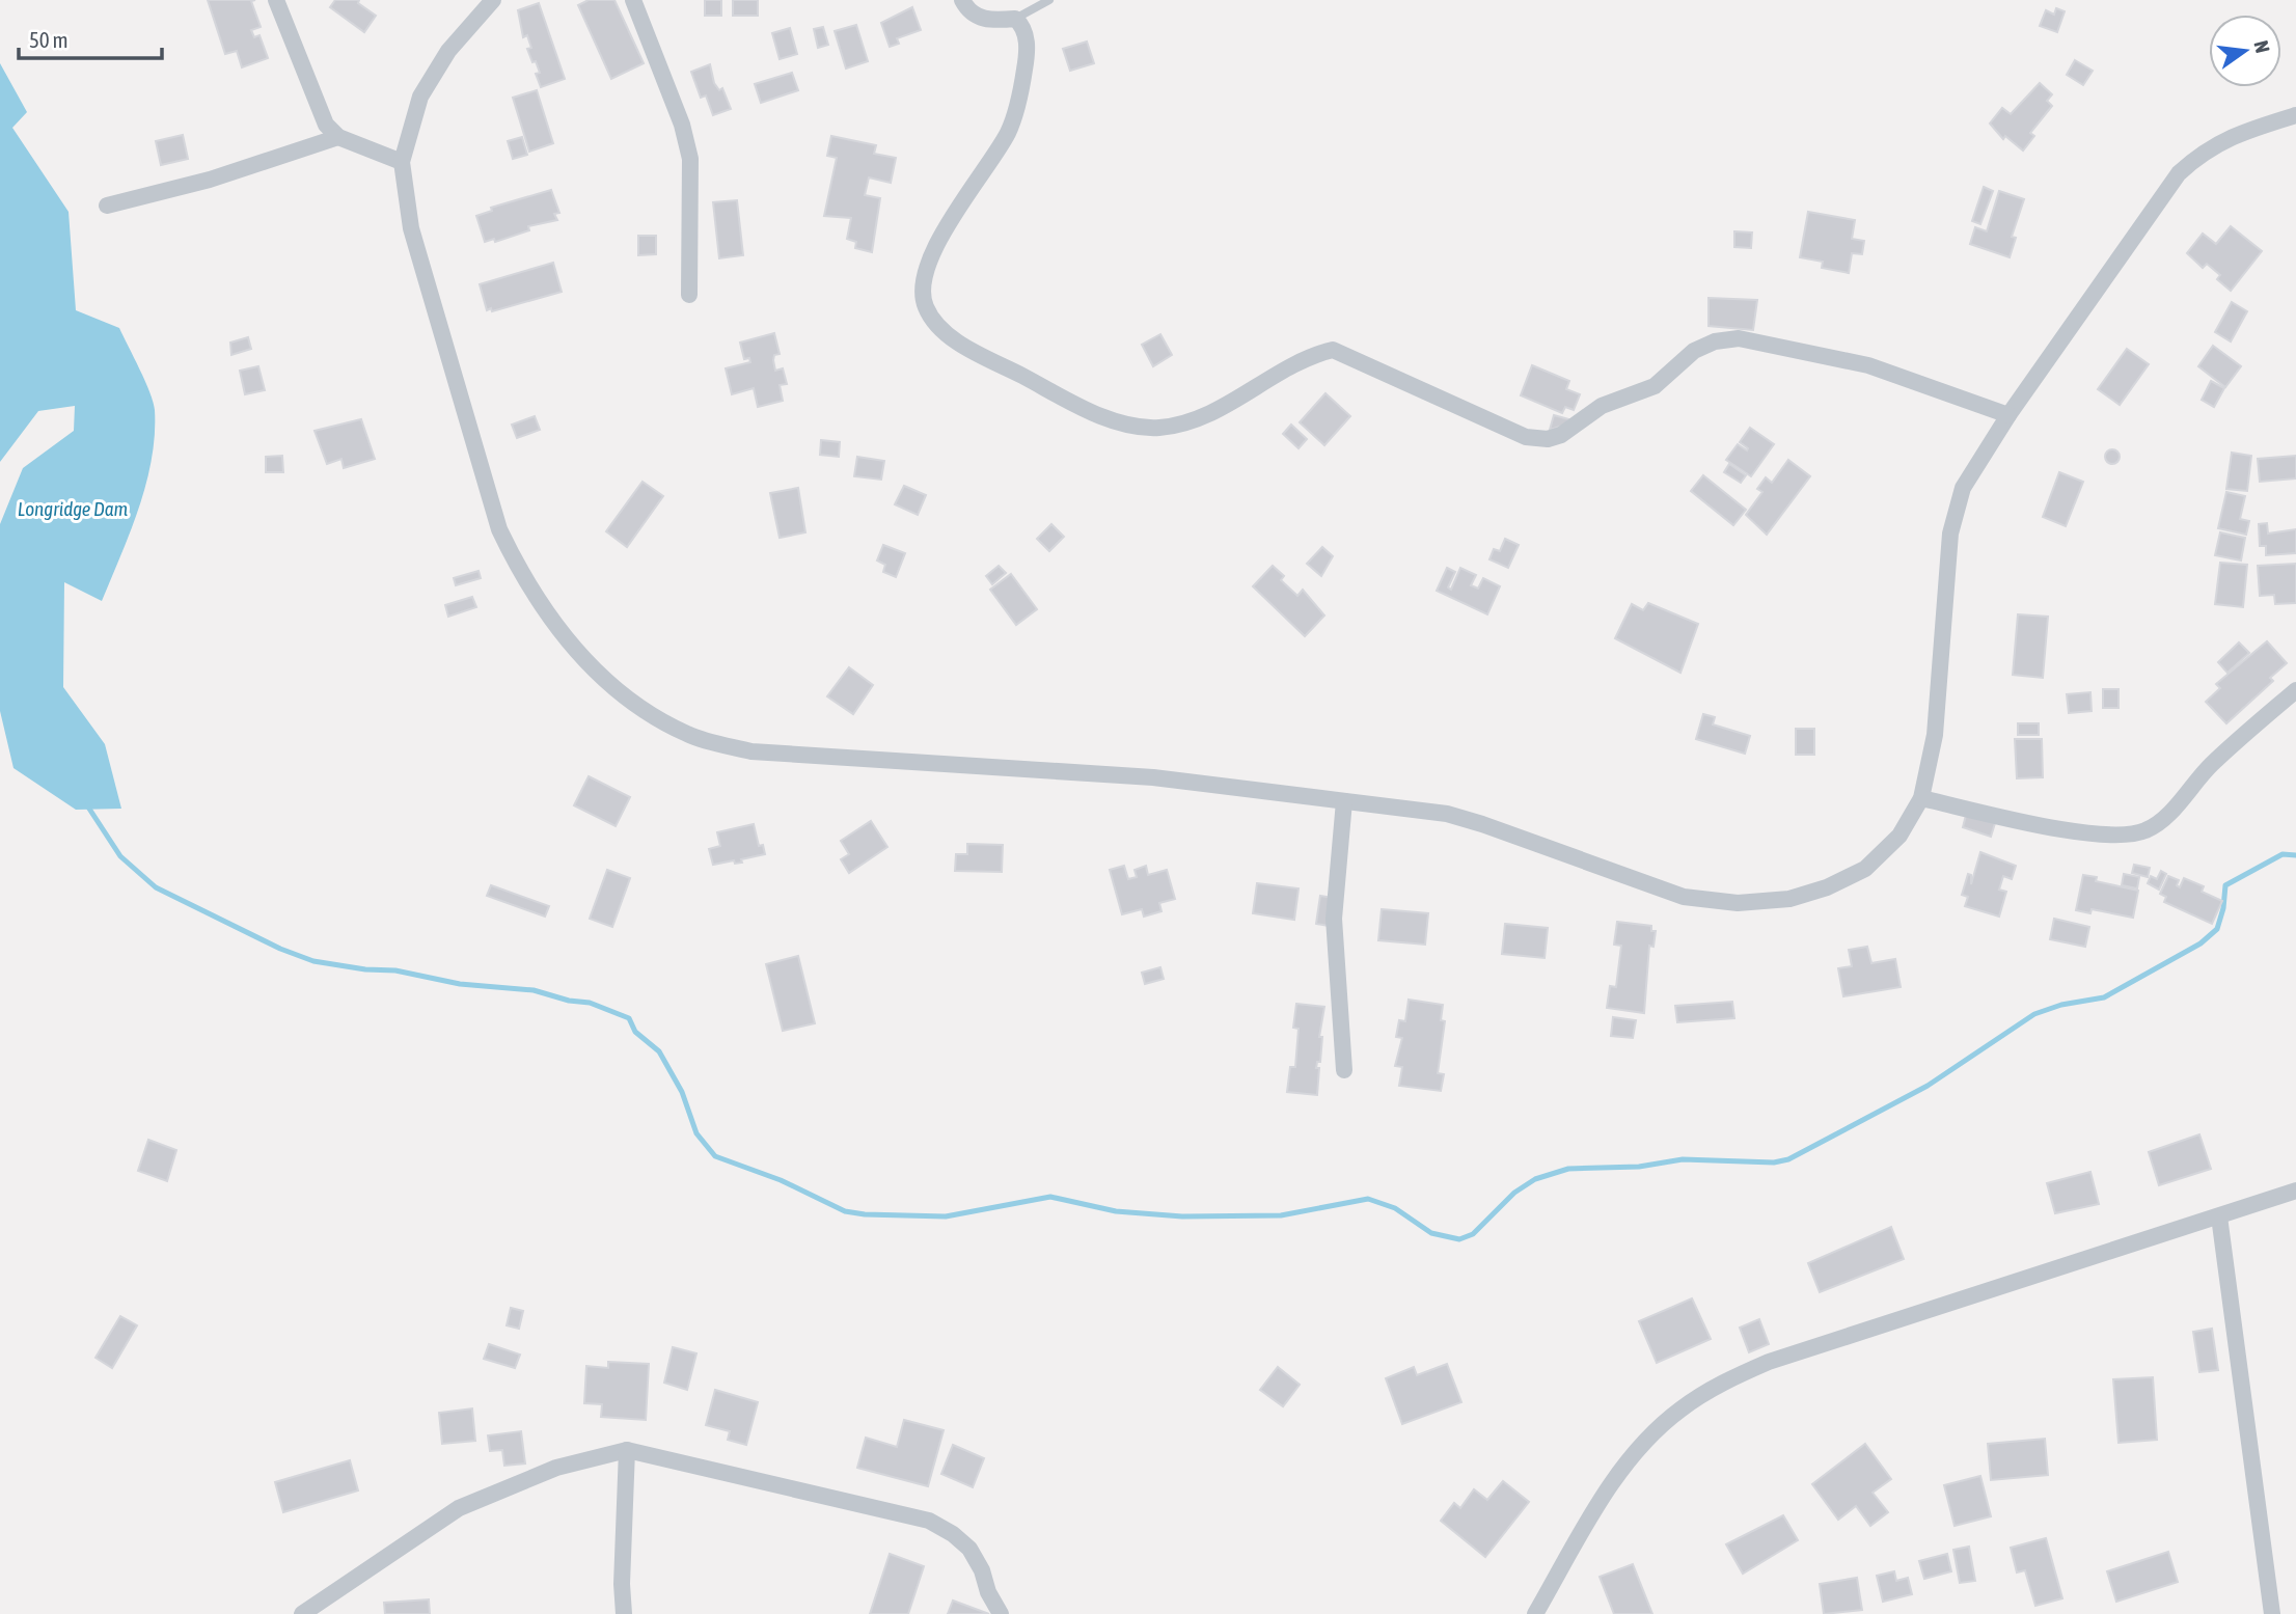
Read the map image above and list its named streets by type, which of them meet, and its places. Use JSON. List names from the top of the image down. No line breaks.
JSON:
{"water":["Longridge Dam"],"scale_bar":"50 m","north":"right"}
